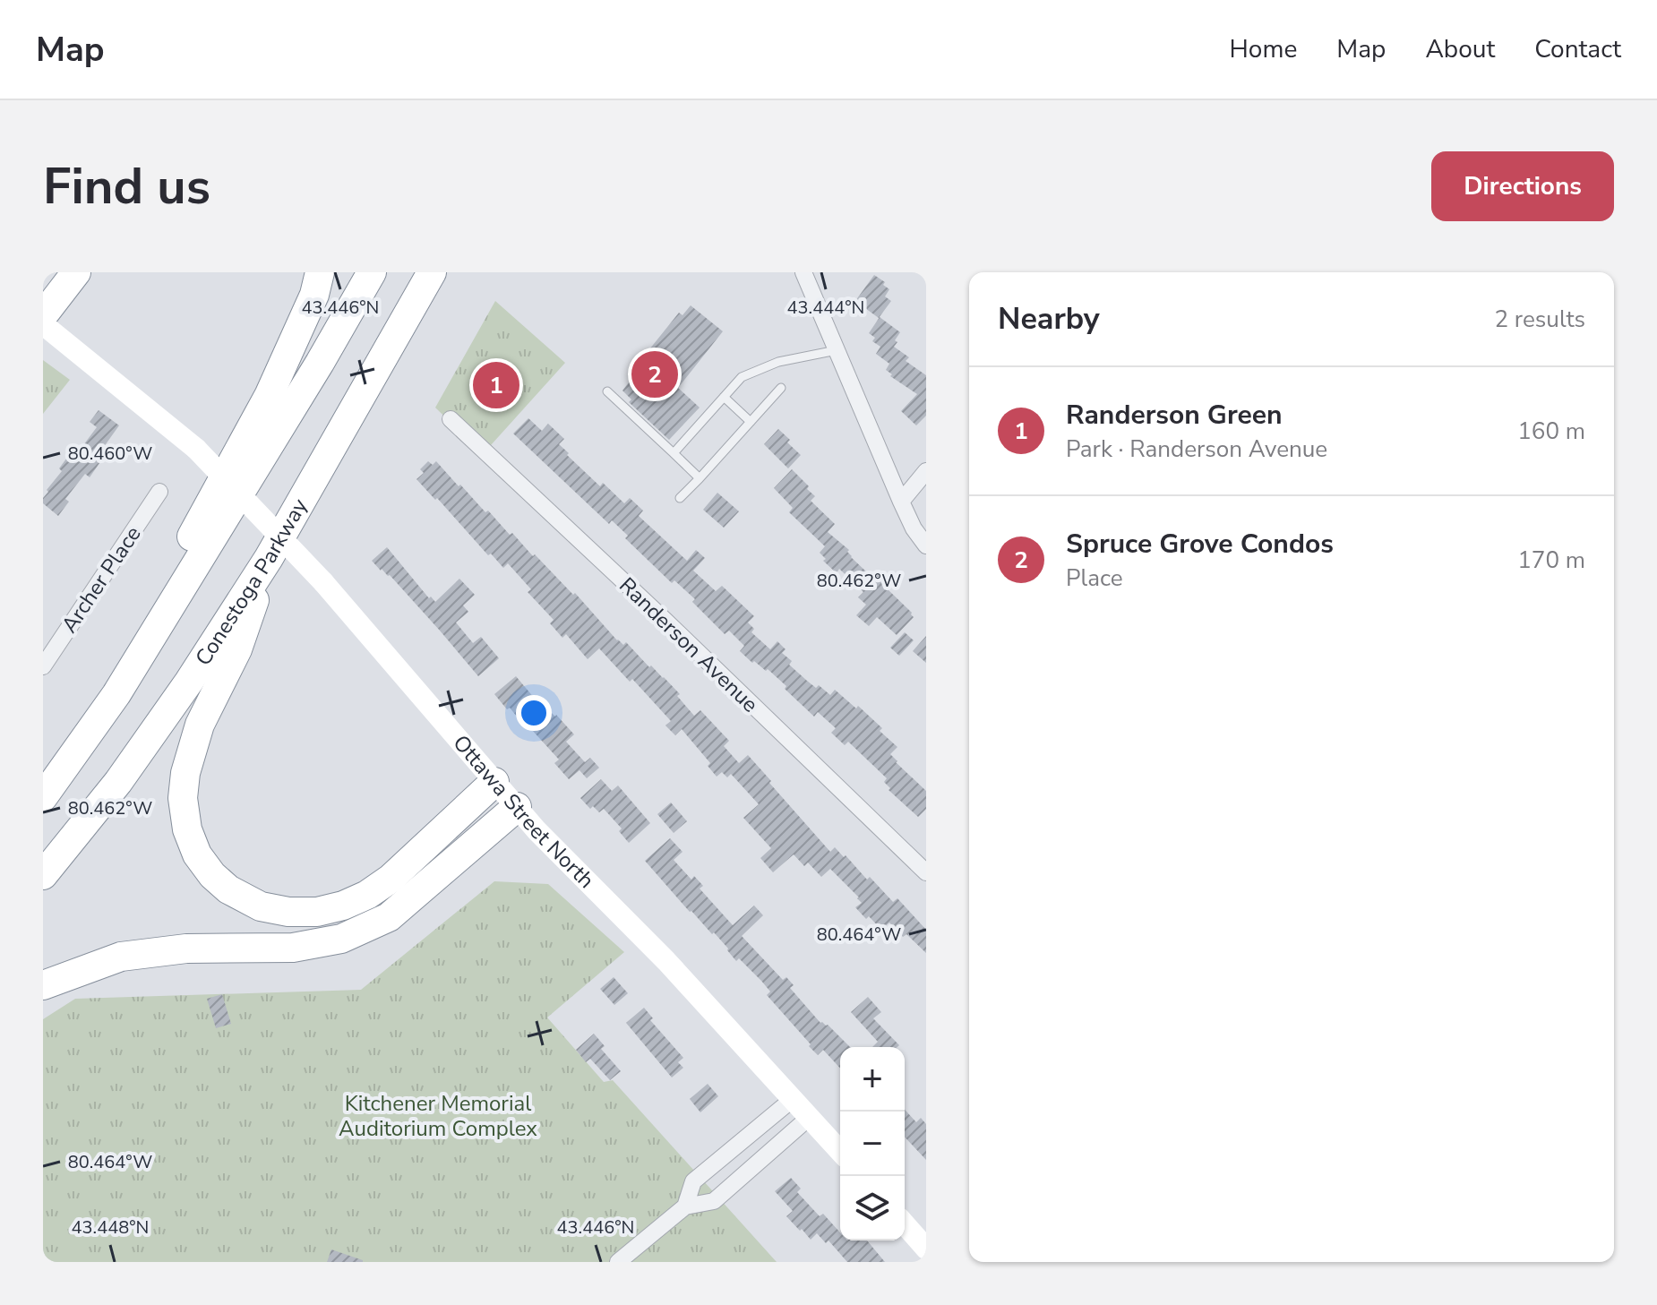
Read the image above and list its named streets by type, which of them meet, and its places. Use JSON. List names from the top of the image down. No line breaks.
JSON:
{"streets":{"highway":["Conestoga Parkway"],"main road":["Ottawa Street North"],"street":["Archer Place","Randerson Avenue"]},"parks":["Kitchener Memorial Auditorium Complex"],"page":{"header":"Map","nav":["Home","Map","About","Contact"],"buttons":"Directions","title":"Find us","heading":["Nearby","2 results"],"pins":["2","1"],"list":[{"mark":"1","name":"Randerson Green","note":"Park · Randerson Avenue","value":"160 m"},{"mark":"2","name":"Spruce Grove Condos","note":"Place","value":"170 m"}],"map_buttons":["+","−"]},"coordinates":["43.446°N","43.444°N","80.460°W","80.462°W","80.464°W","43.448°N"]}
